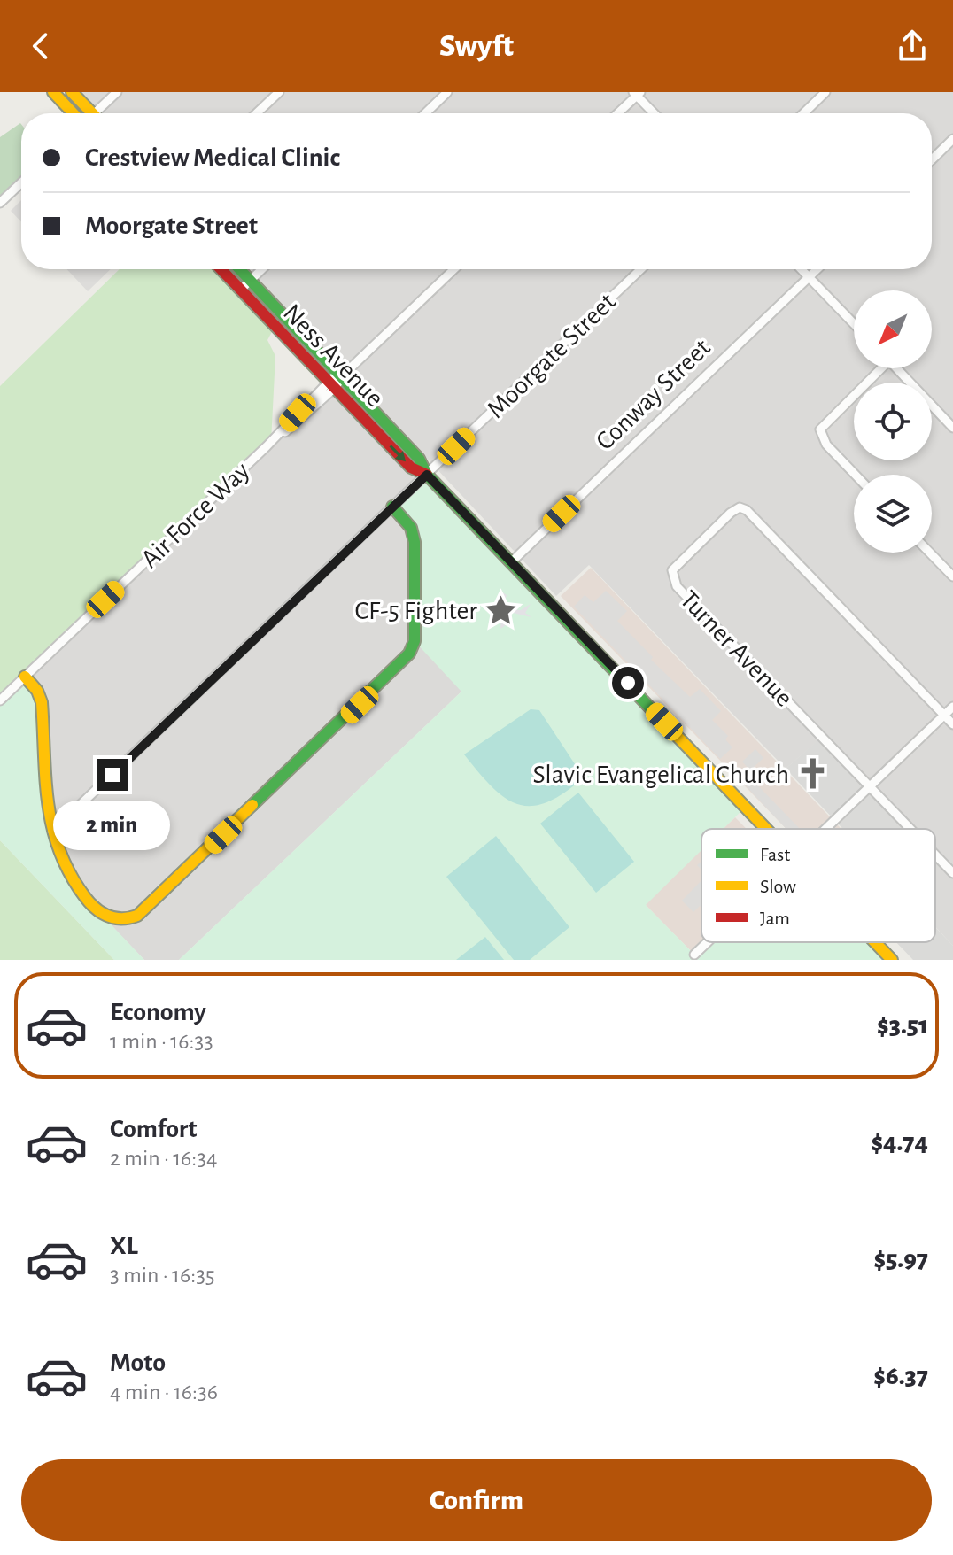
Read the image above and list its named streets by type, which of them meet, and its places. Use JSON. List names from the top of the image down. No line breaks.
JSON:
{"streets":{"main road":["Ness Avenue"],"street":["Moorgate Street","Conway Street","Air Force Way","Turner Avenue"]},"crossings":[["Ness Avenue","Moorgate Street"],["Ness Avenue","Conway Street"],["Ness Avenue","Air Force Way"]],"places":{"place":["CF-5 Fighter"],"church":["Slavic Evangelical Church"]},"legend":["Fast","Slow","Jam"],"north":"bottom left","page":{"header":"Swyft","banner":["Crestview Medical Clinic","Moorgate Street"],"bubble":"2 min","list":[{"name":"Economy","note":"1 min · 16:33","value":"$3.51"},{"name":"Comfort","note":"2 min · 16:34","value":"$4.74"},{"name":"XL","note":"3 min · 16:35","value":"$5.97"},{"name":"Moto","note":"4 min · 16:36","value":"$6.37"}],"buttons":"Confirm"}}
